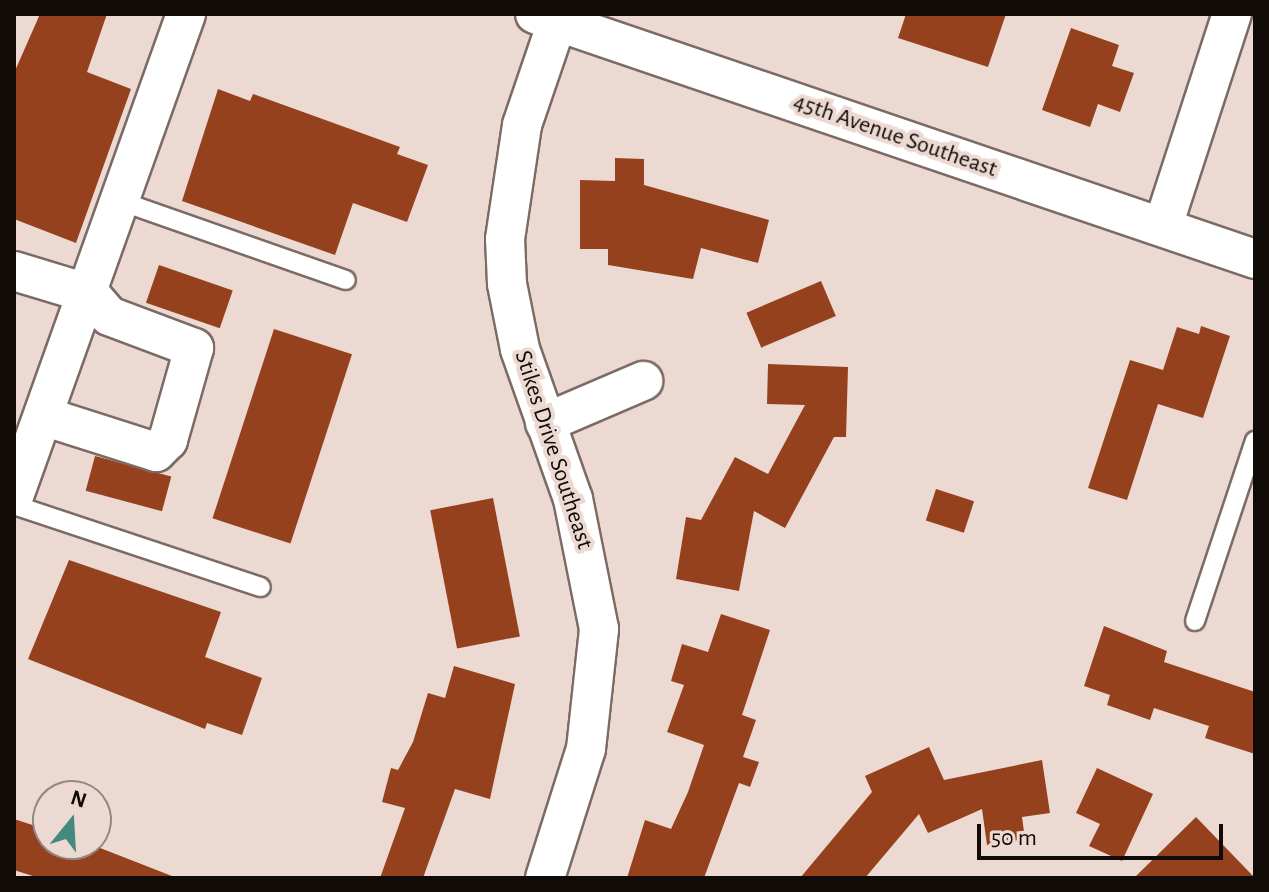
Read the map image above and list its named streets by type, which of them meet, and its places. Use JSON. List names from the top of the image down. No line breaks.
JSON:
{"streets":{"street":["45th Avenue Southeast","Stikes Drive Southeast"]},"crossings":[["45th Avenue Southeast","Stikes Drive Southeast"]],"scale_bar":"50 m","north":"top"}
